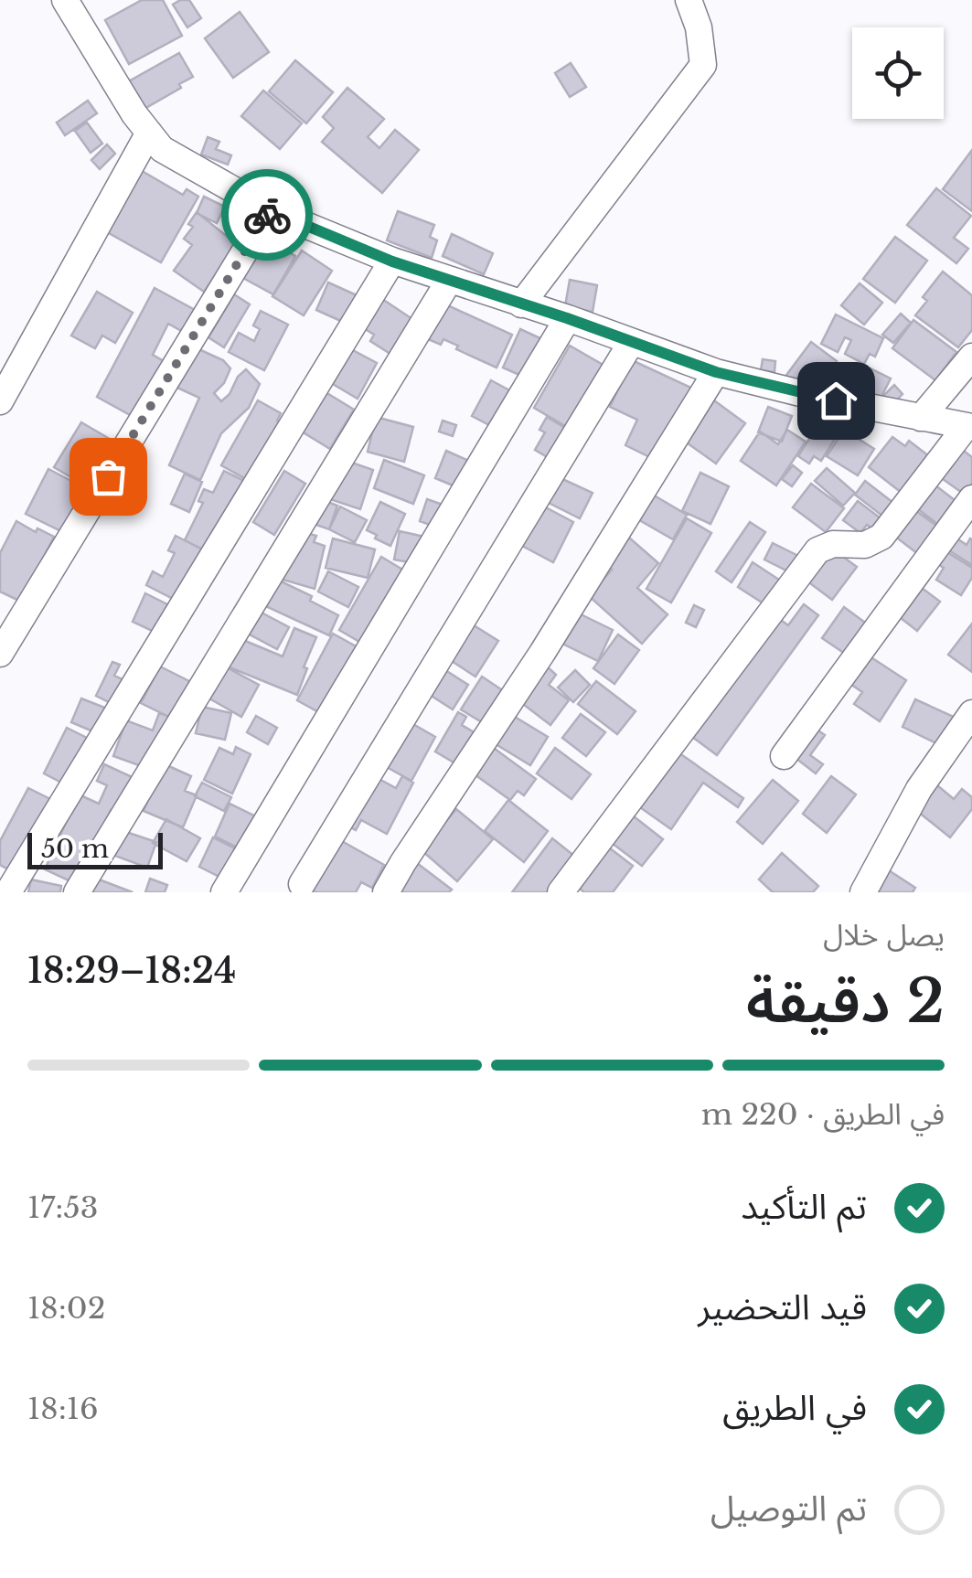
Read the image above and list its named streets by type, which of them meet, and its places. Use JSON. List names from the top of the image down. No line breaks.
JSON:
{"scale_bar":"50 m","page":{"scale":"50 m","heading":["2 دقيقة","يصل خلال","18:24–18:29"],"bar":"في الطريق · 220 m","list":[["تم التأكيد","17:53"],["قيد التحضير","18:02"],["في الطريق","18:16"],"تم التوصيل"]}}
